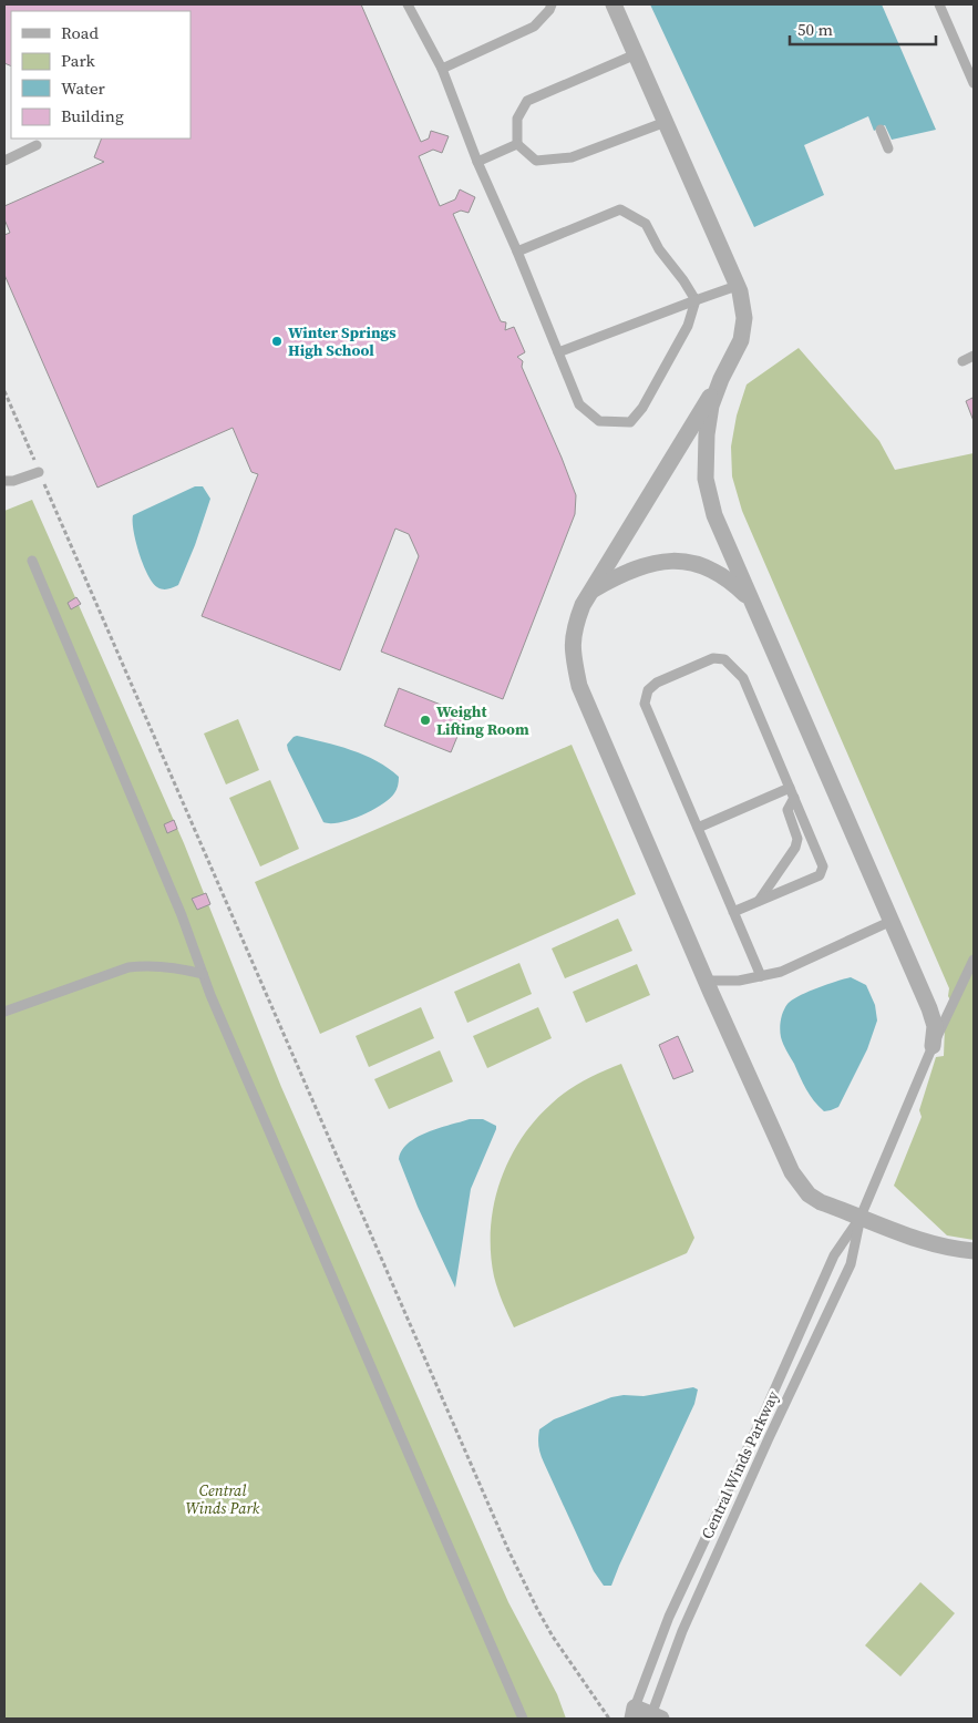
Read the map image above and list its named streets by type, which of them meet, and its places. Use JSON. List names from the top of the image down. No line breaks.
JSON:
{"streets":{"lane":["Central Winds Parkway"]},"parks":["Central Winds Park"],"places":["Winter Springs High School","Weight Lifting Room"],"legend":["Road","Park","Water","Building"],"scale_bar":"50 m"}
